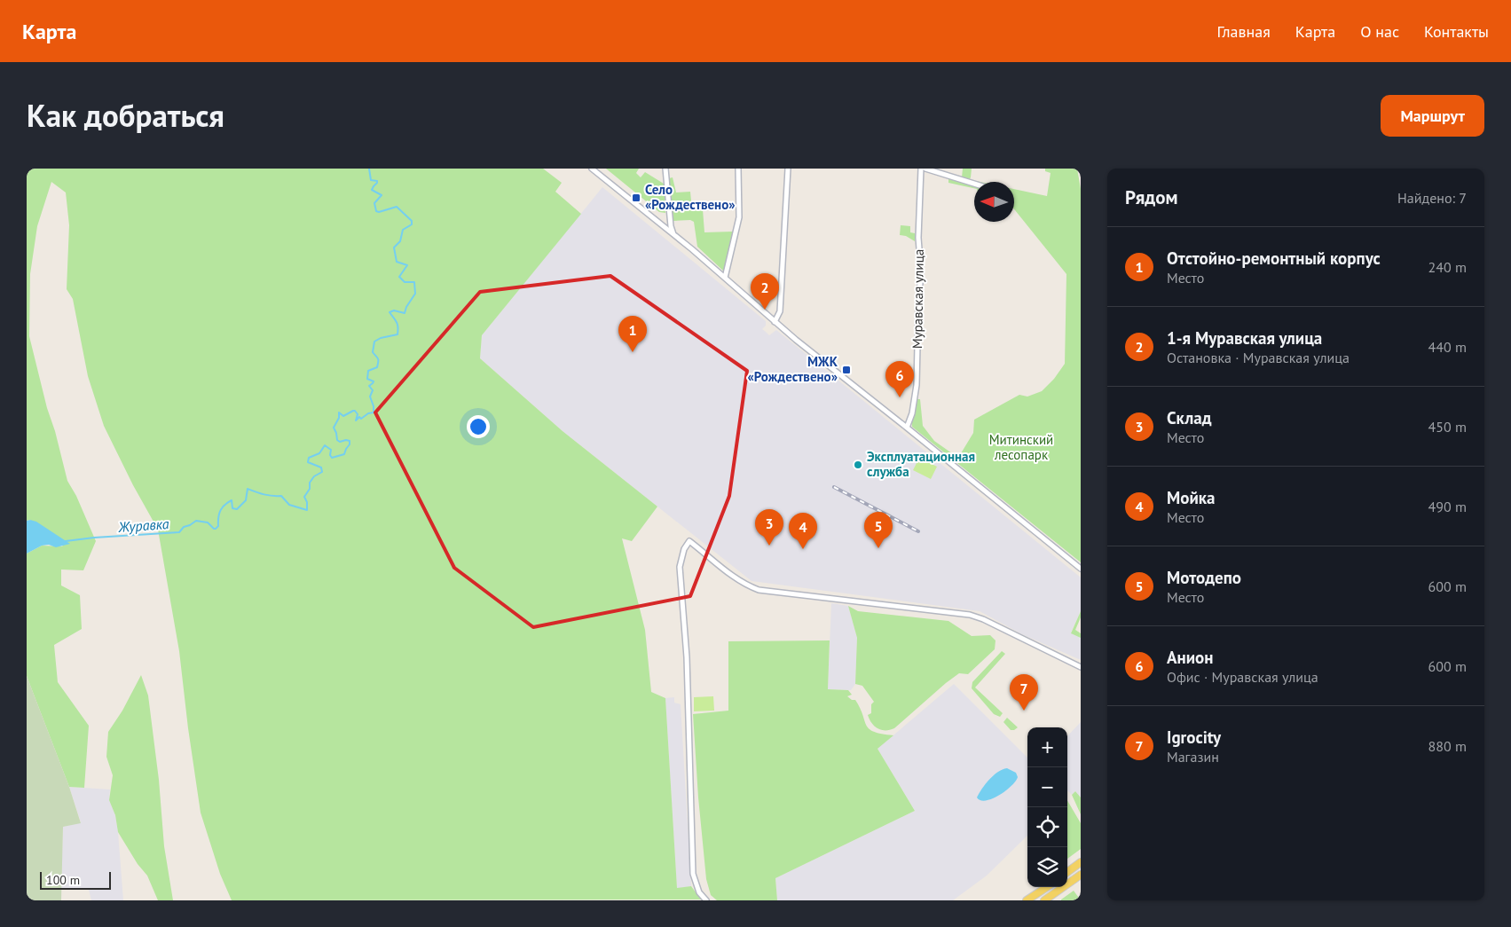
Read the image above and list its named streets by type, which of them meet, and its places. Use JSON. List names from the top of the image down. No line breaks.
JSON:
{"streets":{"street":["Муравская улица"]},"water":["Журавка"],"parks":["Митинский лесопарк"],"places":{"transit":["Село «Рождествено»","МЖК «Рождествено»"],"other":["Эксплуатационная служба"]},"scale_bar":"100 m","north":"left","page":{"header":"Карта","nav":["Главная","Карта","О нас","Контакты"],"title":"Как добраться","buttons":"Маршрут","heading":["Рядом","Найдено: 7"],"list":[{"mark":"1","name":"Отстойно-ремонтный корпус","note":"Место","value":"240 m"},{"mark":"2","name":"1-я Муравская улица","note":"Остановка · Муравская улица","value":"440 m"},{"mark":"3","name":"Склад","note":"Место","value":"450 m"},{"mark":"4","name":"Мойка","note":"Место","value":"490 m"},{"mark":"5","name":"Мотодепо","note":"Место","value":"600 m"},{"mark":"6","name":"Анион","note":"Офис · Муравская улица","value":"600 m"},{"mark":"7","name":"Igrocity","note":"Магазин","value":"880 m"}],"pins":["2","1","6","3","5","4","7"],"map_buttons":["+","−"],"scale":"100 m"}}
